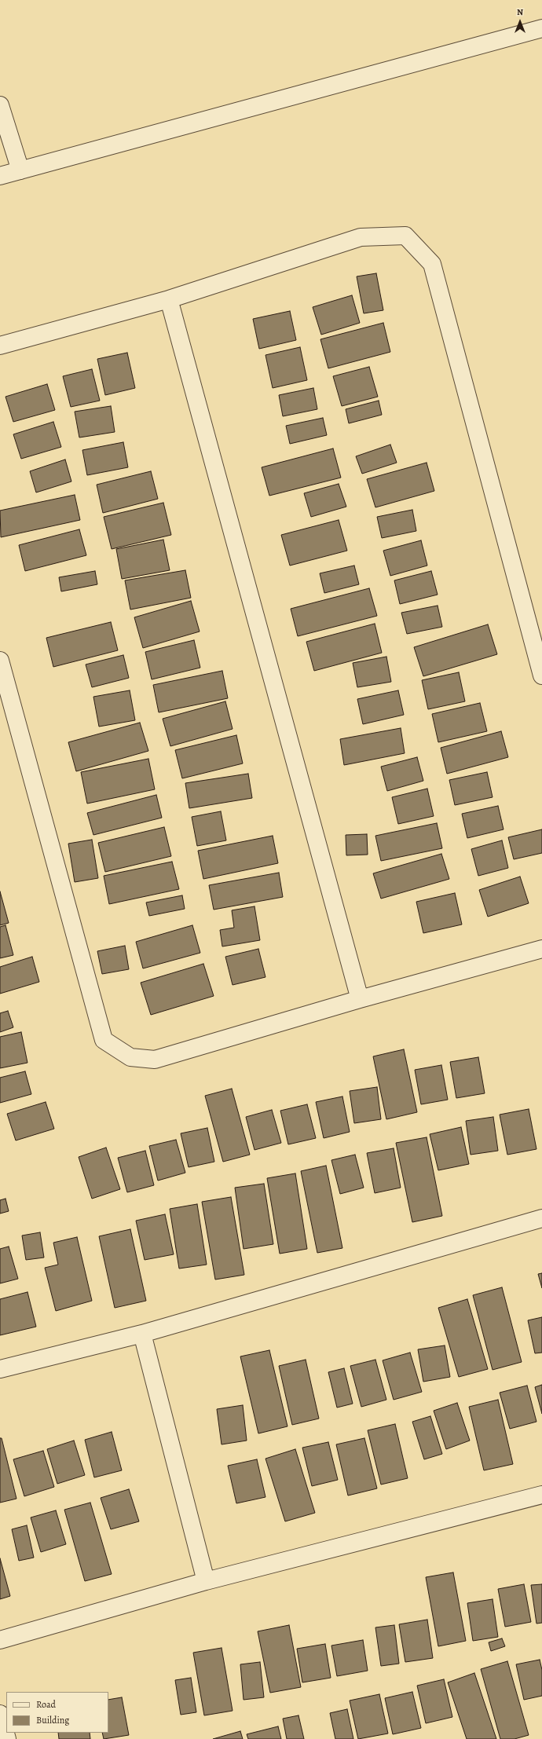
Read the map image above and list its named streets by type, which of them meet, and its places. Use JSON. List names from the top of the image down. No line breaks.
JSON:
{"legend":["Road","Building"],"north":"top"}
